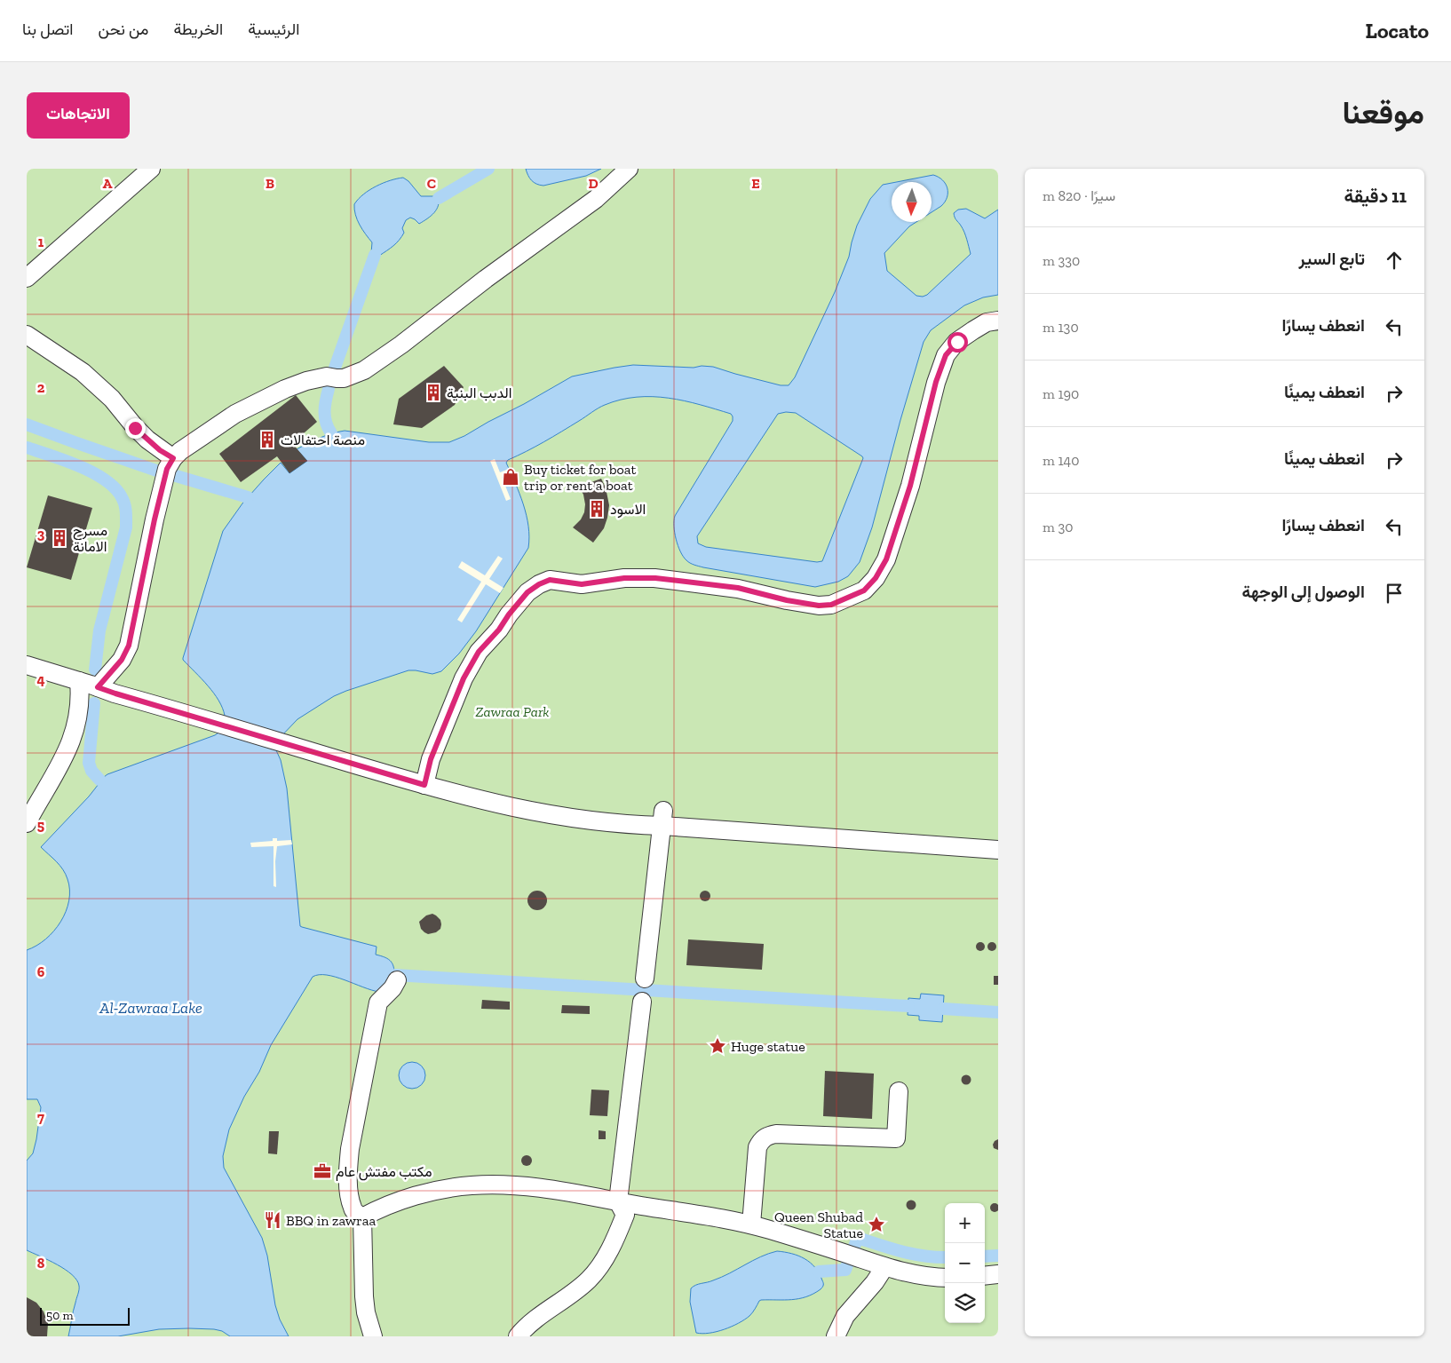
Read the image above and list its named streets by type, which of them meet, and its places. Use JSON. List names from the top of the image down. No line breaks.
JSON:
{"water":["Al-Zawraa Lake"],"parks":["Zawraa Park"],"places":{"building":["الدبب البنية","منصة احتفالات","الاسود","مسرح الامانة"],"shop":["Buy ticket for boat trip or rent a boat"],"place":["Huge statue","Queen Shubad Statue"],"office":["مكتب مفتش عام"],"restaurant":["BBQ in zawraa"]},"scale_bar":"50 m","north":"bottom","page":{"header":"Locato","nav":["الرئيسية","الخريطة","من نحن","اتصل بنا"],"title":"موقعنا","buttons":"الاتجاهات","heading":["11 دقيقة","سيرًا · 820 m"],"list":[["تابع السير","330 m"],["انعطف يسارًا","130 m"],["انعطف يمينًا","190 m"],["انعطف يمينًا","140 m"],["انعطف يسارًا","30 m"],"الوصول إلى الوجهة"],"map_buttons":["+","−"],"scale":"50 m"},"grid":{"columns":["A","B","C","D","E"],"rows":["1","2","3","4","5","6","7","8"]}}
